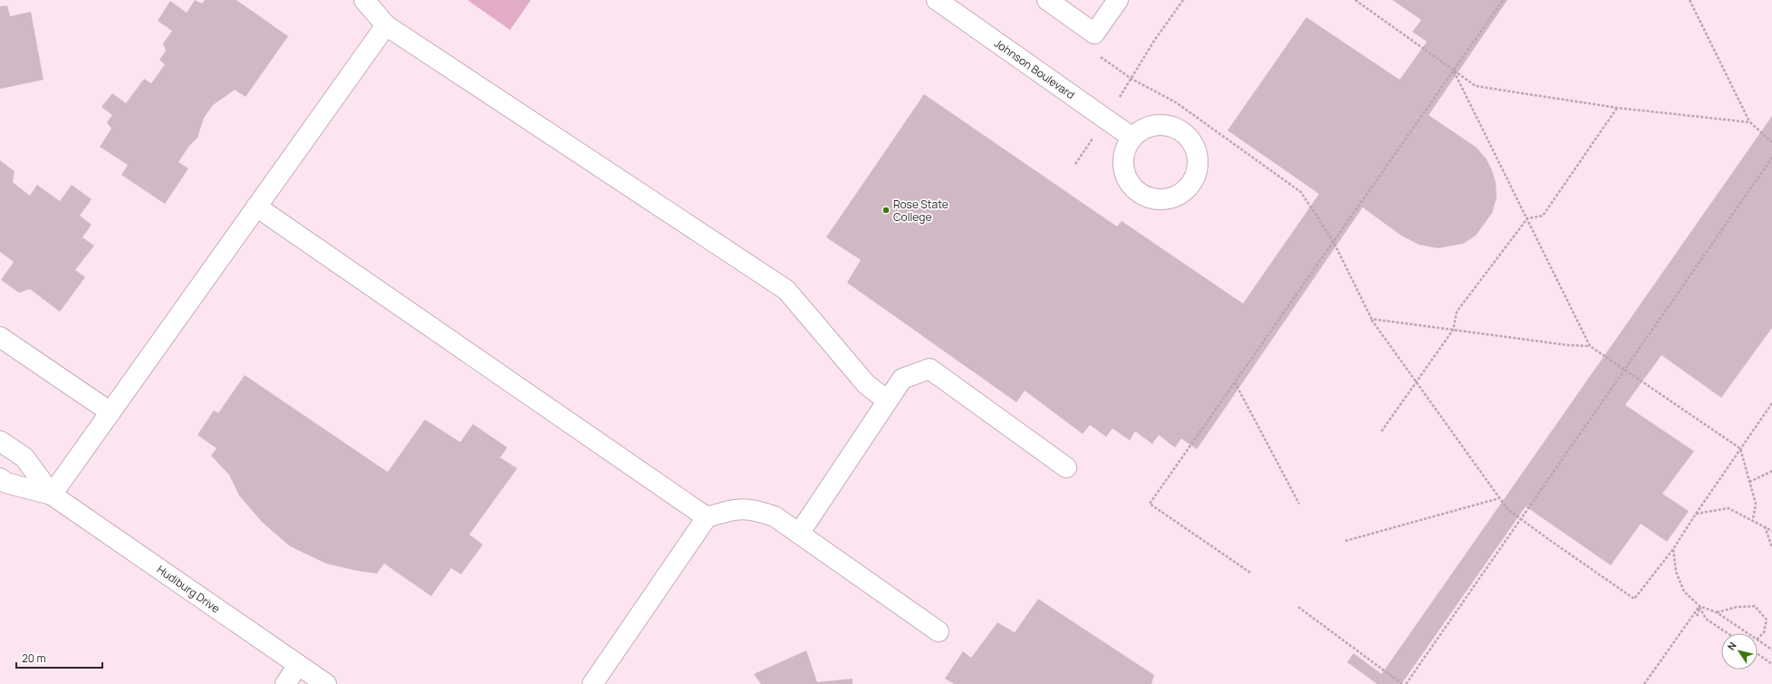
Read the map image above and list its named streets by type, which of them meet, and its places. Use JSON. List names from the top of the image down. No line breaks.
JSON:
{"streets":{"street":["Johnson Boulevard","Hudiburg Drive"]},"places":["Rose State College"],"scale_bar":"20 m","north":"top left"}
